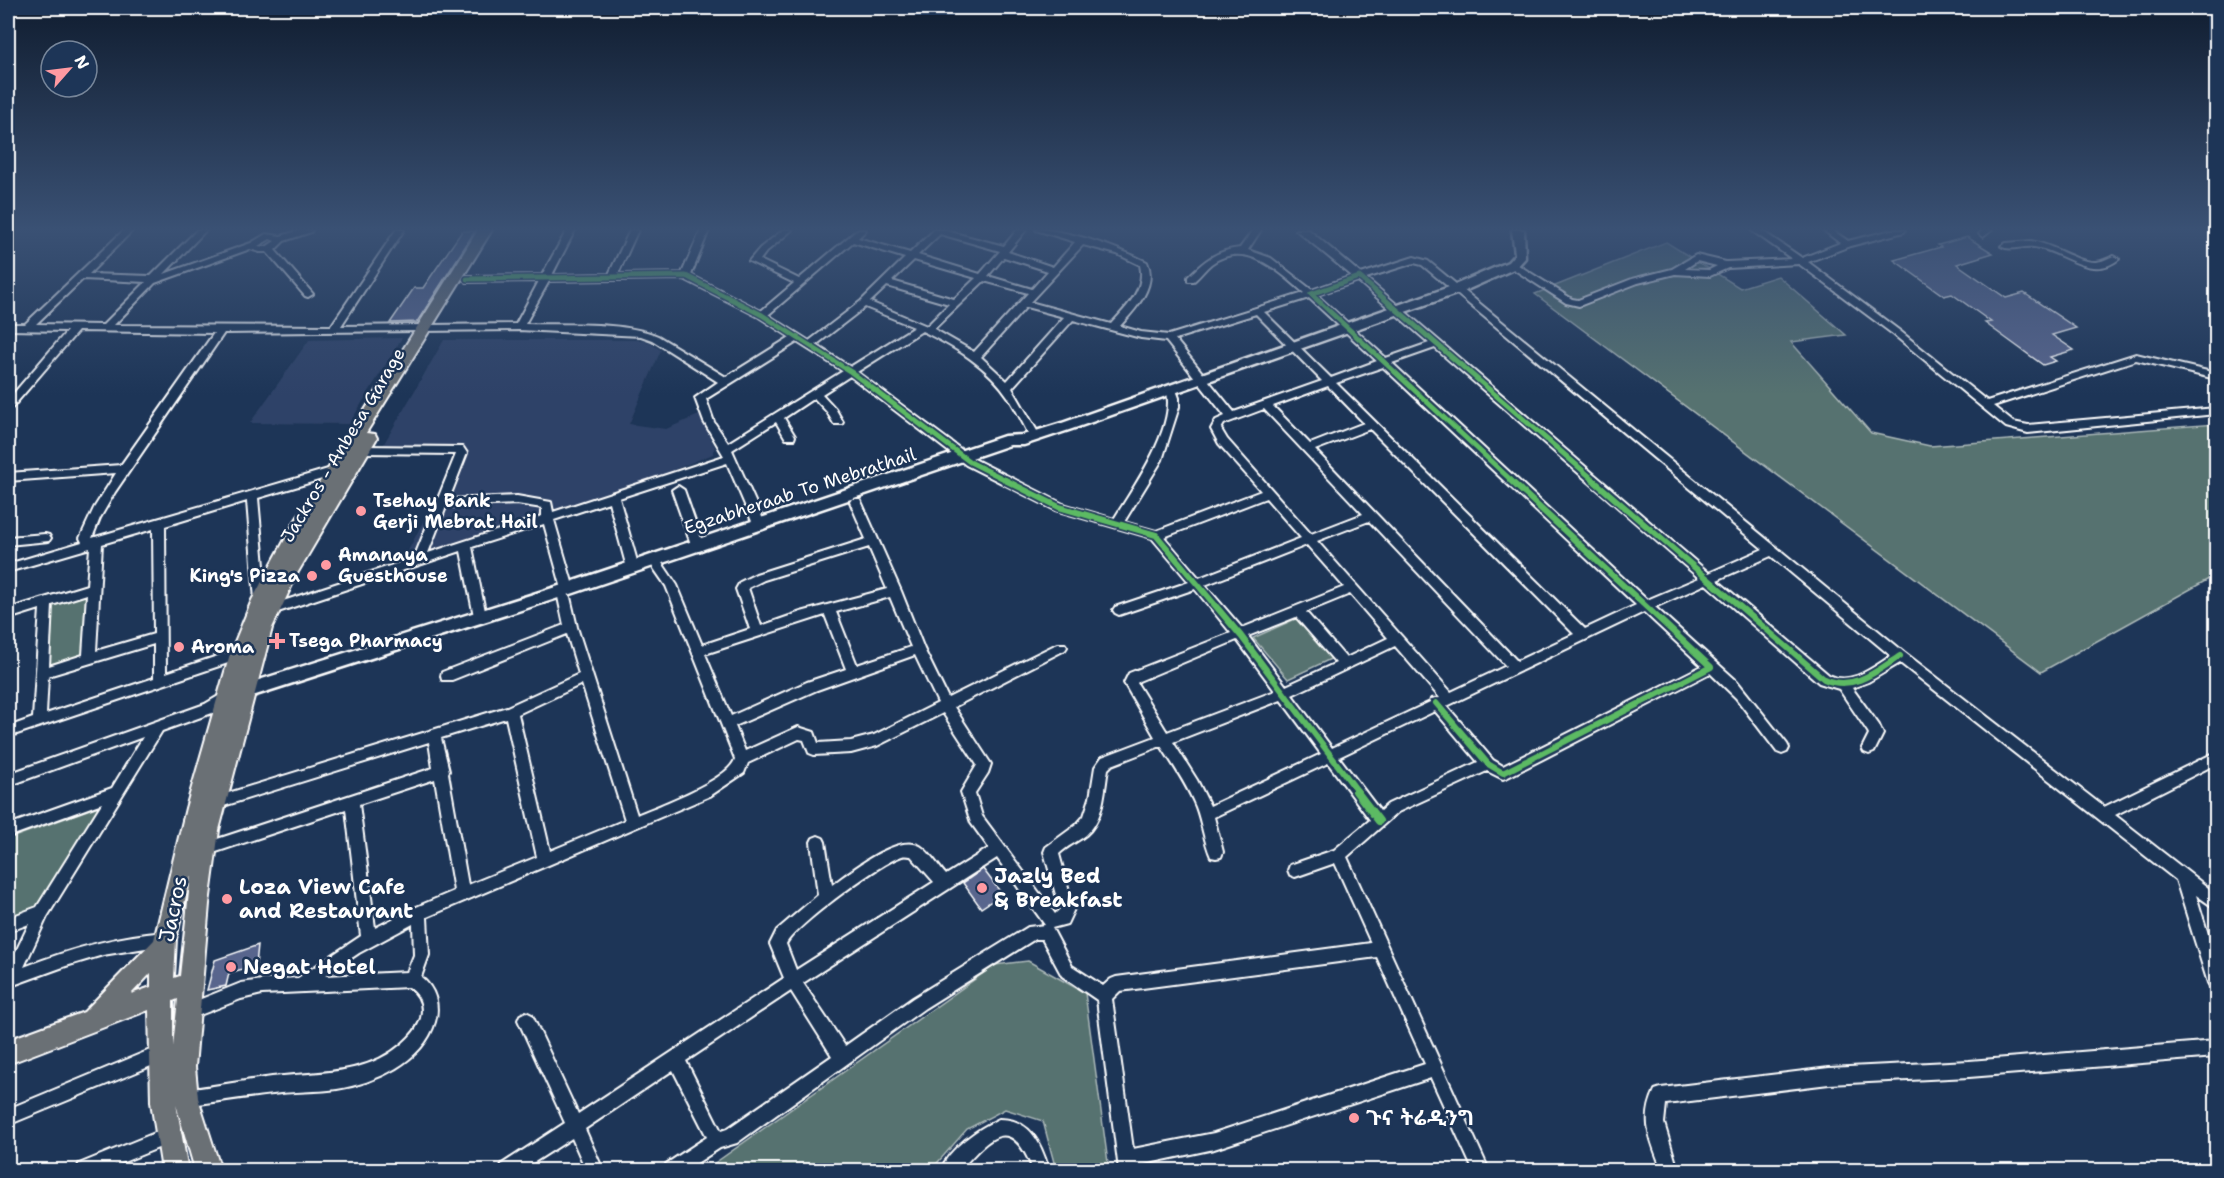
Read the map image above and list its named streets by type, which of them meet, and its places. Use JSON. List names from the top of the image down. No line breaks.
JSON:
{"streets":{"main road":["Jackros - Anbesa Garage","Egzabheraab To Mebrathail","Jacros"]},"crossings":[["Jackros - Anbesa Garage","Egzabheraab To Mebrathail"],["Jackros - Anbesa Garage","Jacros"],["Egzabheraab To Mebrathail","Jacros"]],"places":{"other":["Tsehay Bank Gerji Mebrat Hail","Amanaya Guesthouse","King's Pizza","Aroma","Jazly Bed & Breakfast","Loza View Cafe and Restaurant","Negat Hotel","ጉና ትሬዲንግ"],"health":["Tsega Pharmacy"]},"north":"top right"}
